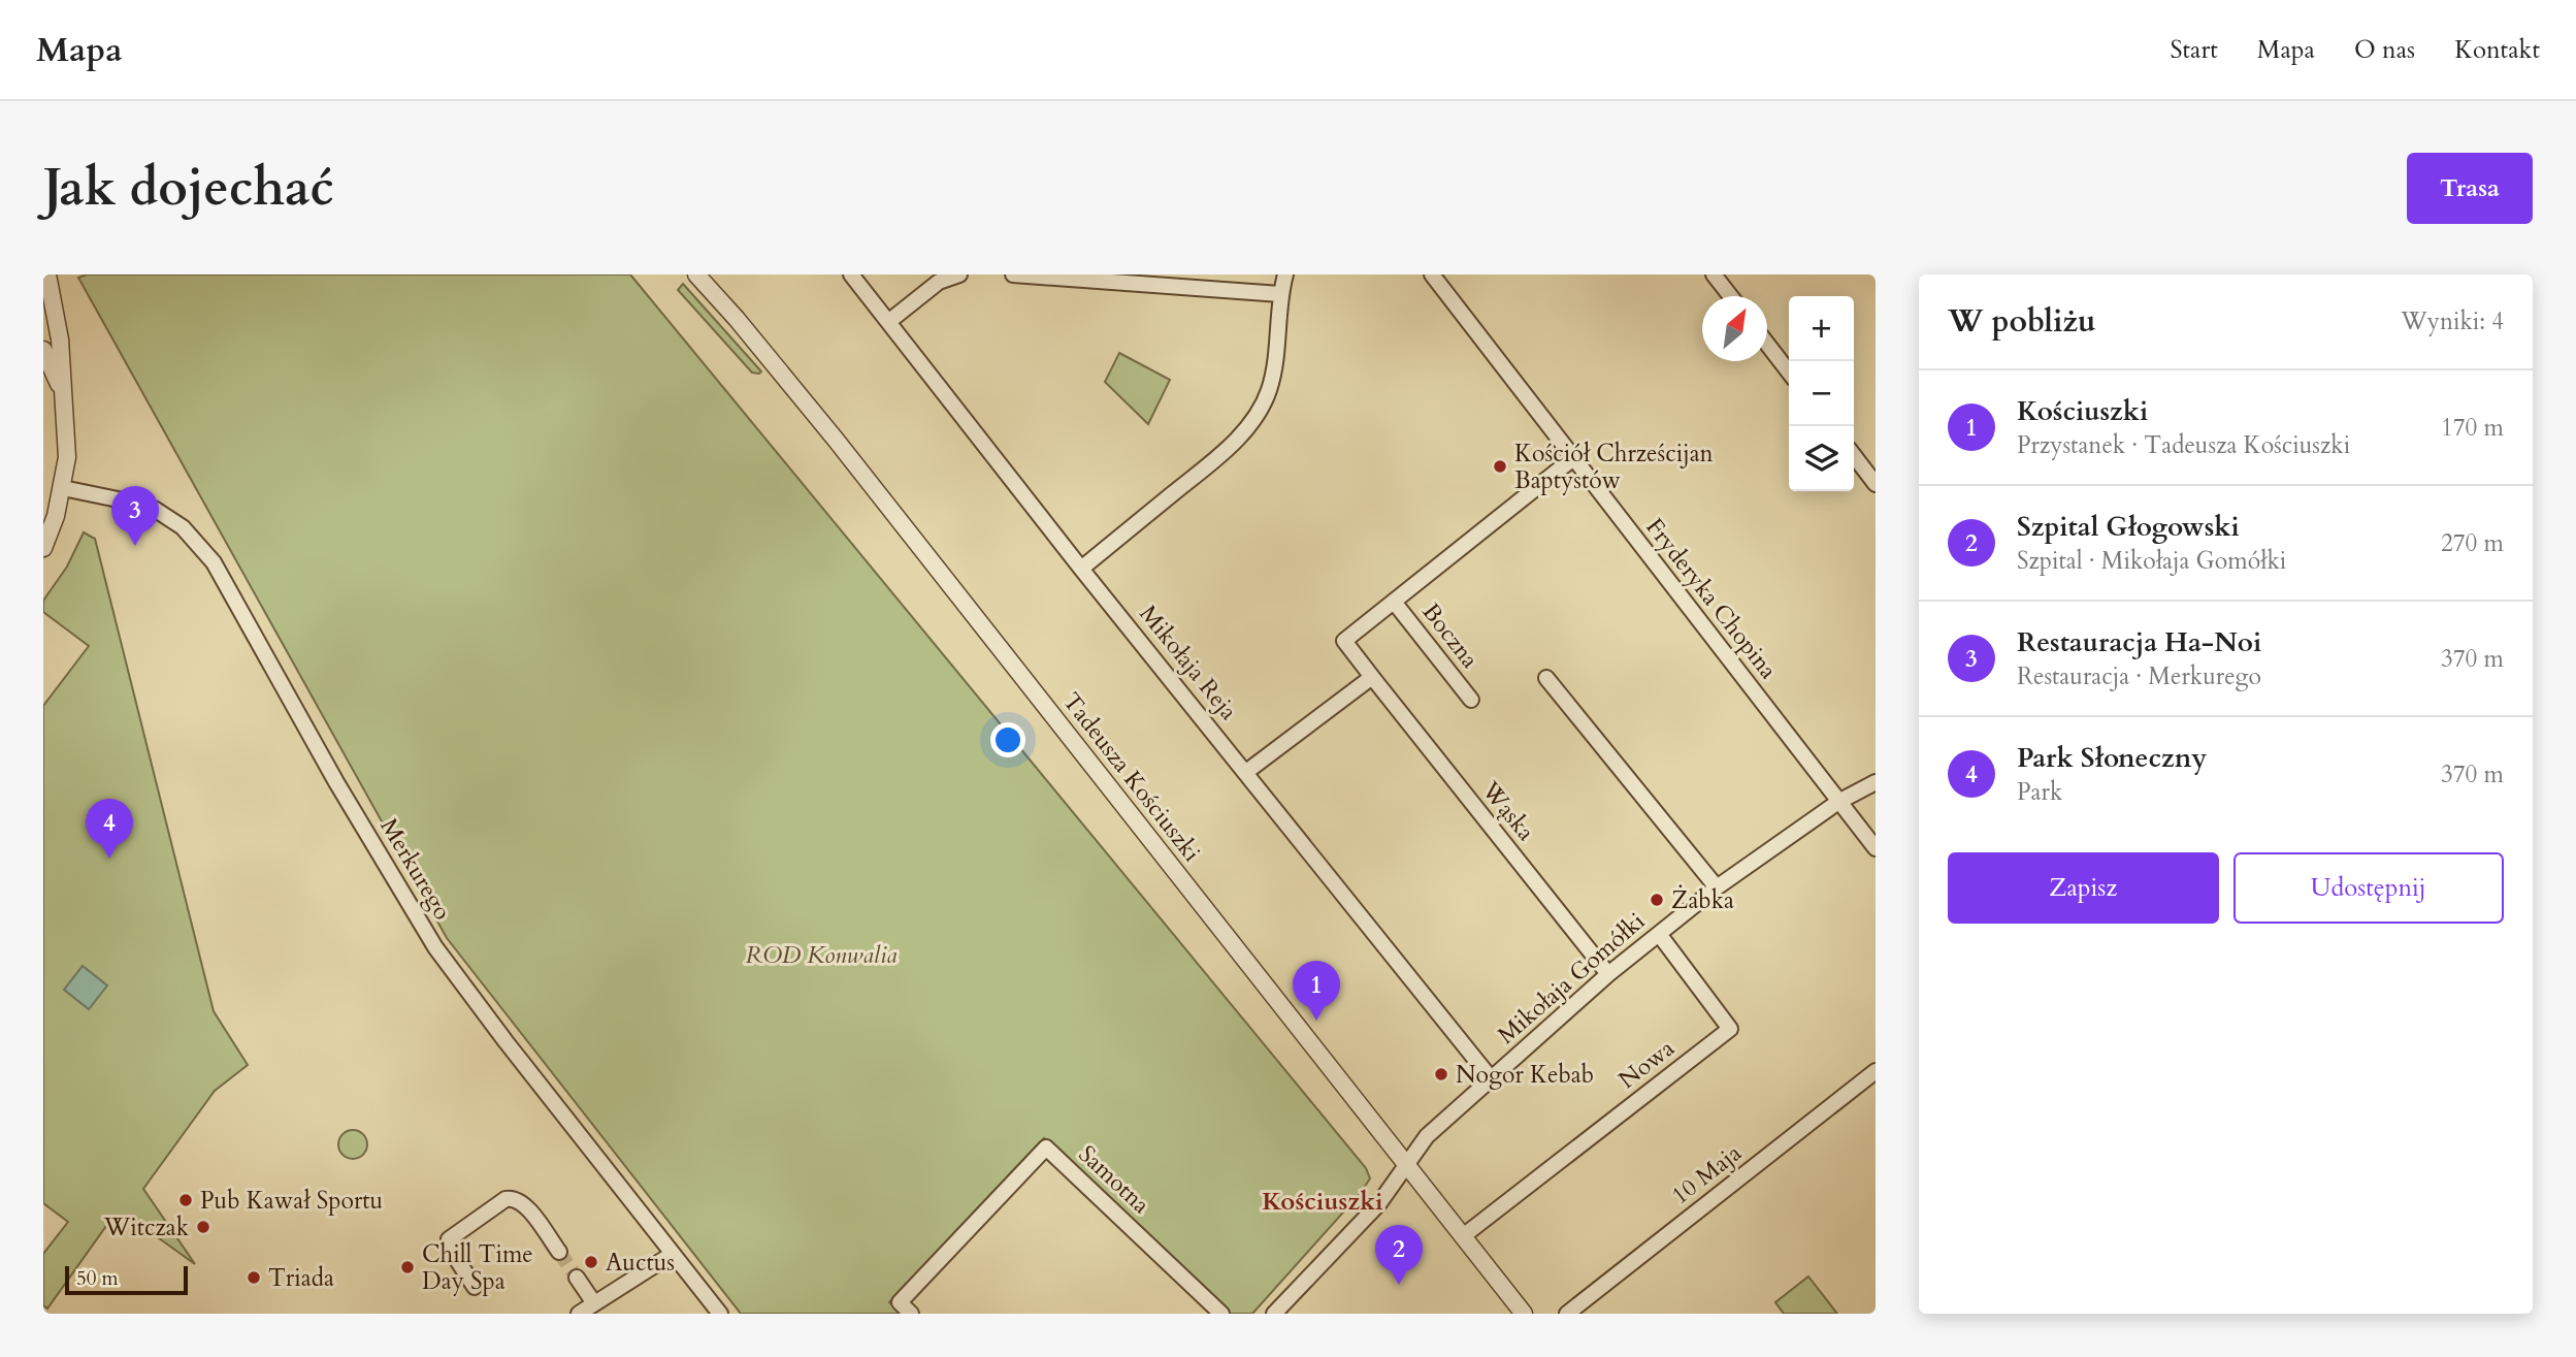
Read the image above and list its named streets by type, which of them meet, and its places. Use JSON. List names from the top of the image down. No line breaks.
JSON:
{"streets":{"street":["Fryderyka Chopina","Boczna","Mikołaja Reja","Tadeusza Kościuszki","Wąska","Merkurego","Mikołaja Gomółki","Nowa","10 Maja","Samotna"]},"crossings":[["Fryderyka Chopina","Mikołaja Gomółki"],["Boczna","Wąska"],["Mikołaja Reja","Mikołaja Gomółki"],["Tadeusza Kościuszki","Mikołaja Gomółki"],["Tadeusza Kościuszki","Nowa"],["Wąska","Mikołaja Gomółki"],["Mikołaja Gomółki","Nowa"]],"districts":["Kościuszki"],"parks":["ROD Konwalia"],"places":["Kościół Chrześcijan Baptystów","Żabka","Nogor Kebab","Pub Kawał Sportu","Witczak","Auctus","Chill Time Day Spa","Triada"],"scale_bar":"50 m","north":"top right","page":{"header":"Mapa","nav":["Start","Mapa","O nas","Kontakt"],"buttons":["Trasa",["Zapisz","Udostępnij"]],"title":"Jak dojechać","heading":["W pobliżu","Wyniki: 4"],"map_buttons":["+","−"],"list":[{"mark":"1","name":"Kościuszki","note":"Przystanek · Tadeusza Kościuszki","value":"170 m"},{"mark":"2","name":"Szpital Głogowski","note":"Szpital · Mikołaja Gomółki","value":"270 m"},{"mark":"3","name":"Restauracja Ha-Noi","note":"Restauracja · Merkurego","value":"370 m"},{"mark":"4","name":"Park Słoneczny","note":"Park","value":"370 m"}],"pins":["3","4","1","2"],"scale":"50 m"}}
